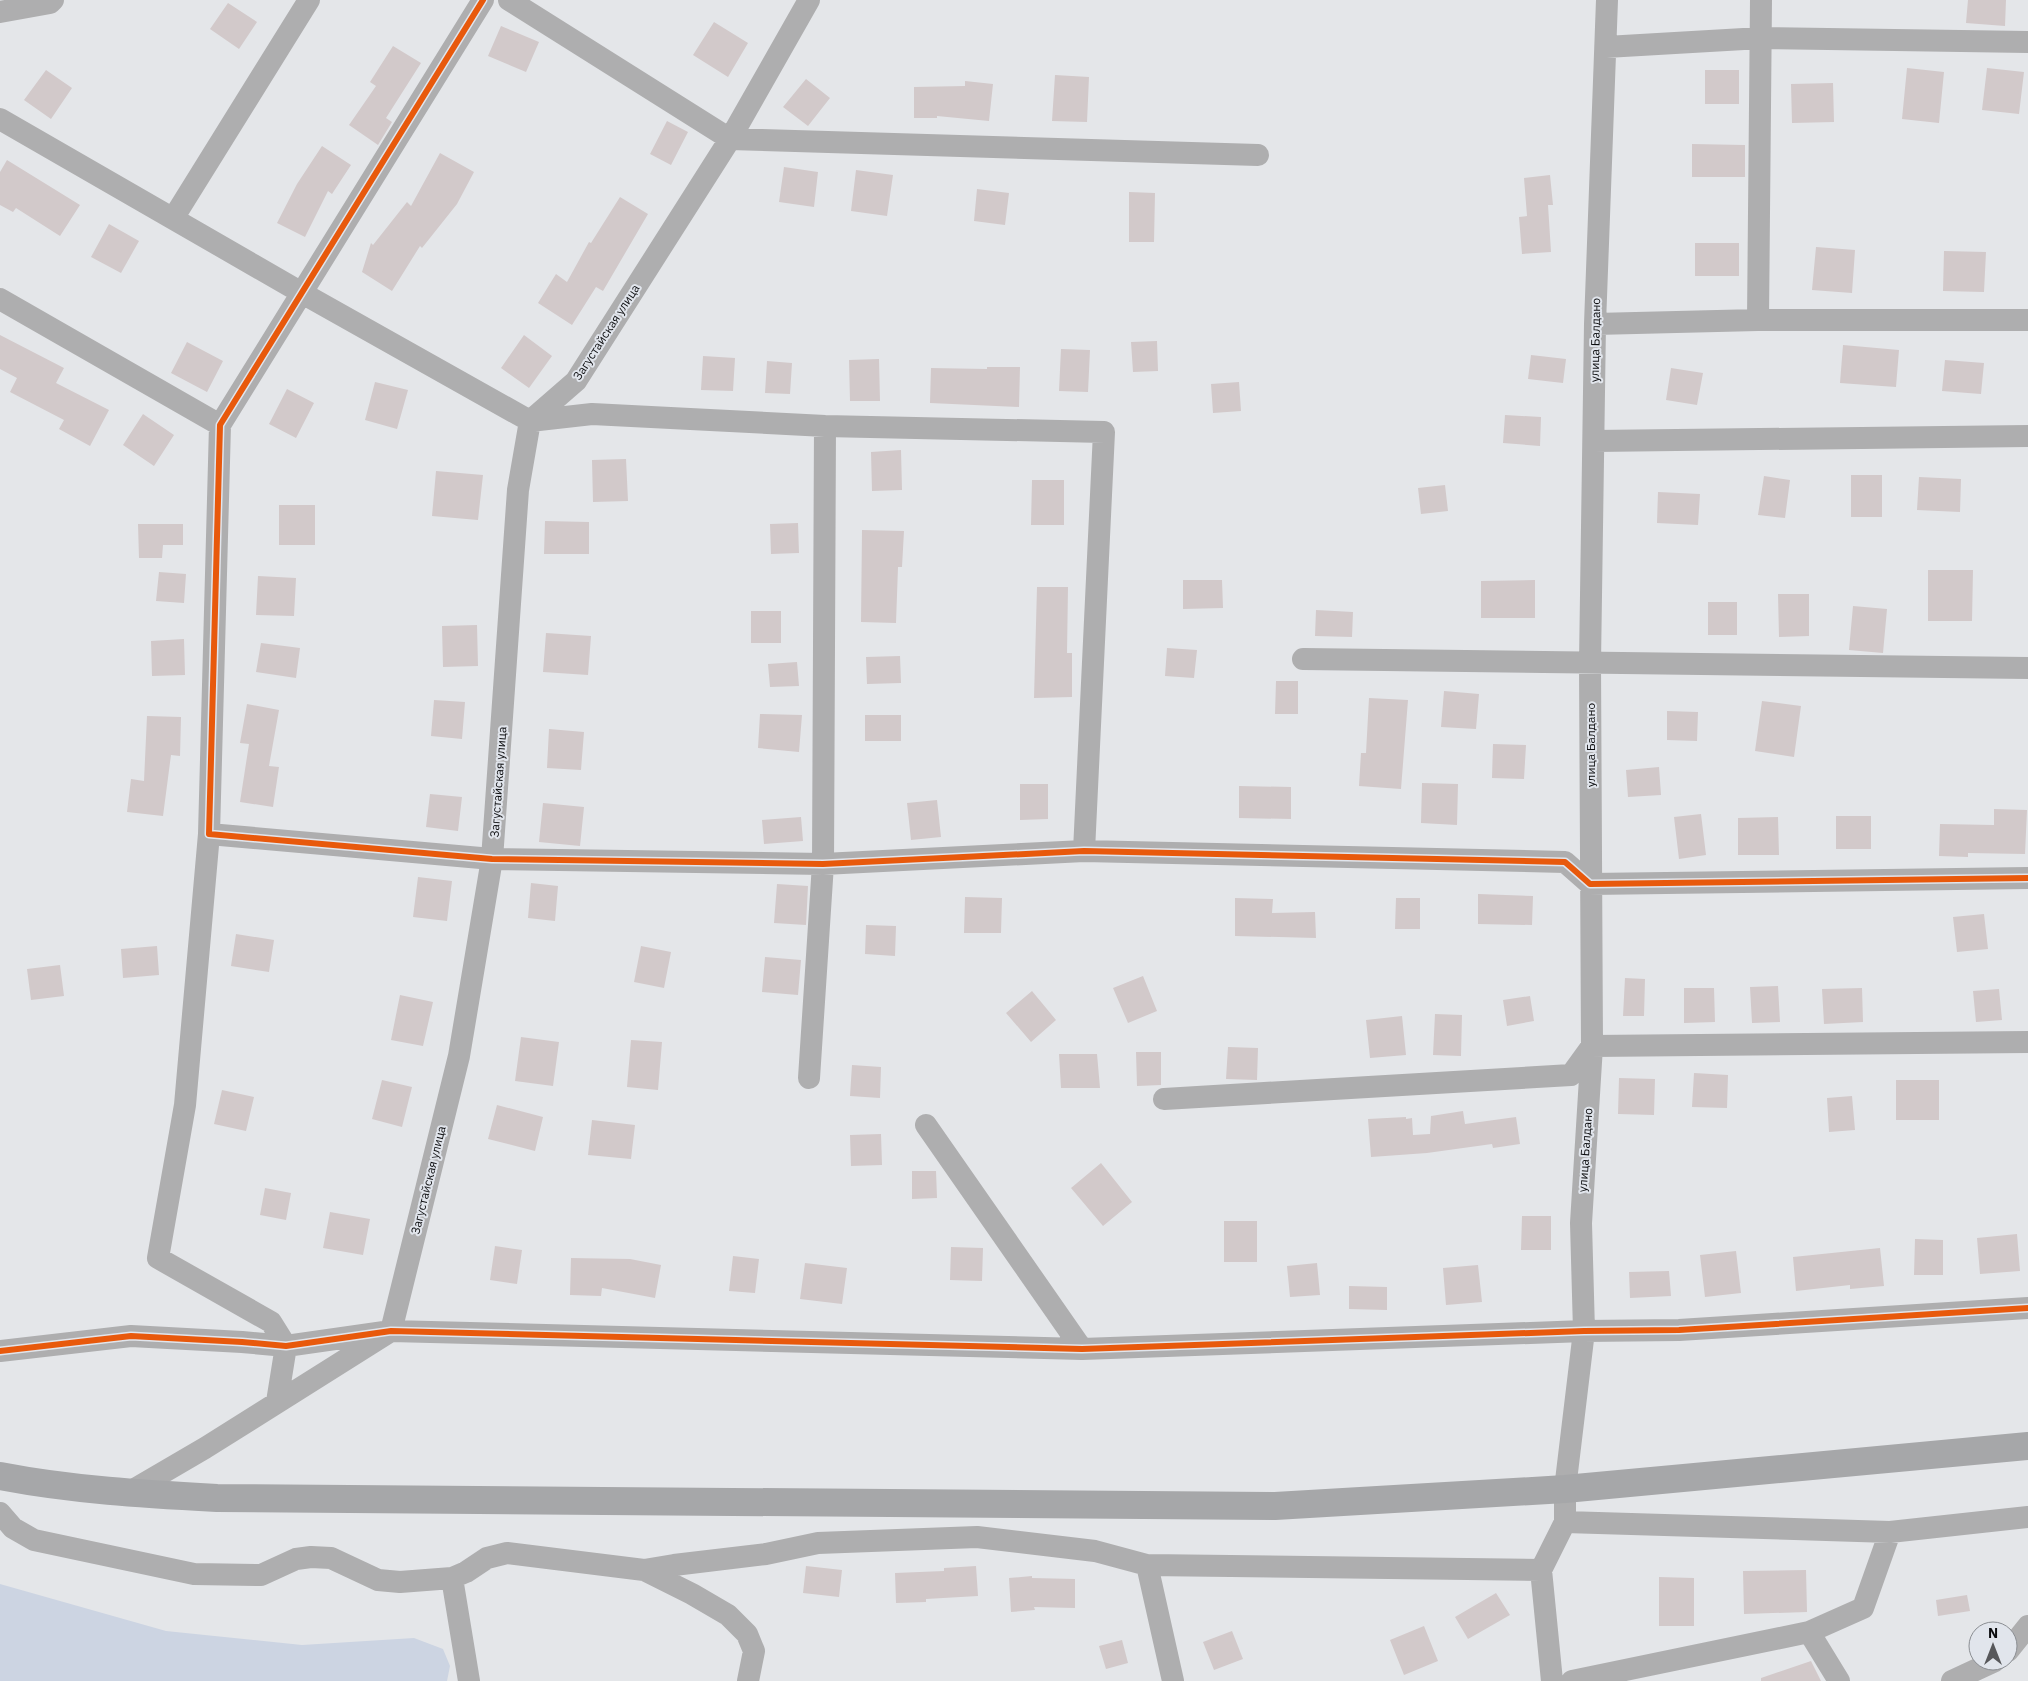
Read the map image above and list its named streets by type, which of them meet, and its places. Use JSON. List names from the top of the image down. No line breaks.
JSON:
{"streets":{"street":["Загустайская улица","улица Балдано"]},"north":"top"}
